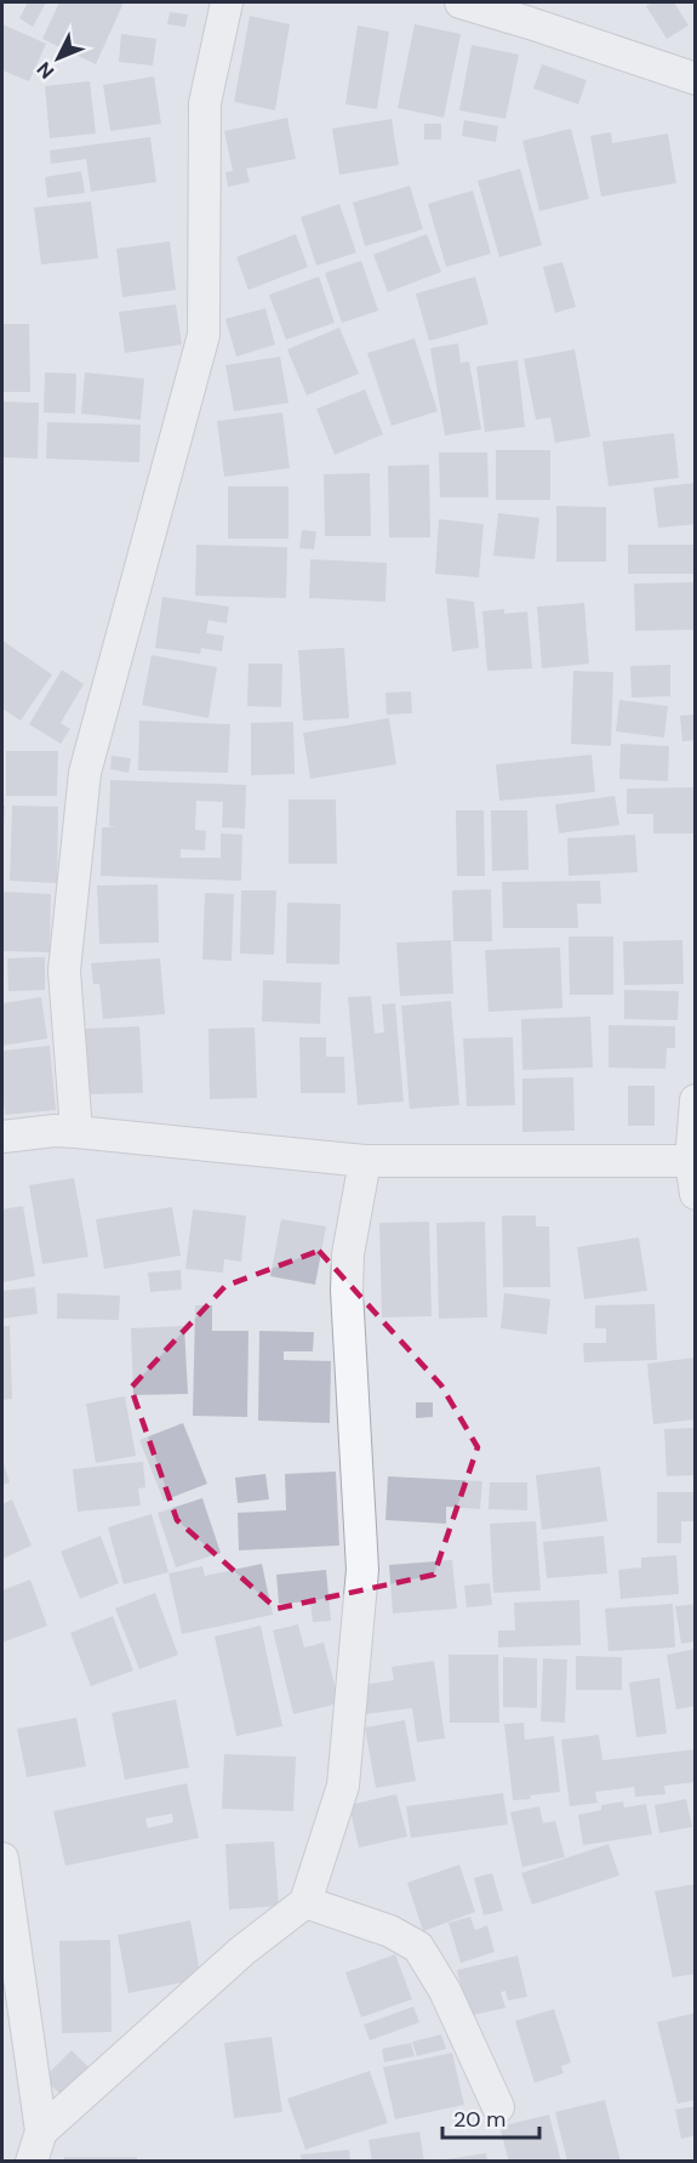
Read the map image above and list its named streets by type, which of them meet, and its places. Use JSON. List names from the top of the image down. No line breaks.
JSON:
{"scale_bar":"20 m","north":"bottom left"}
